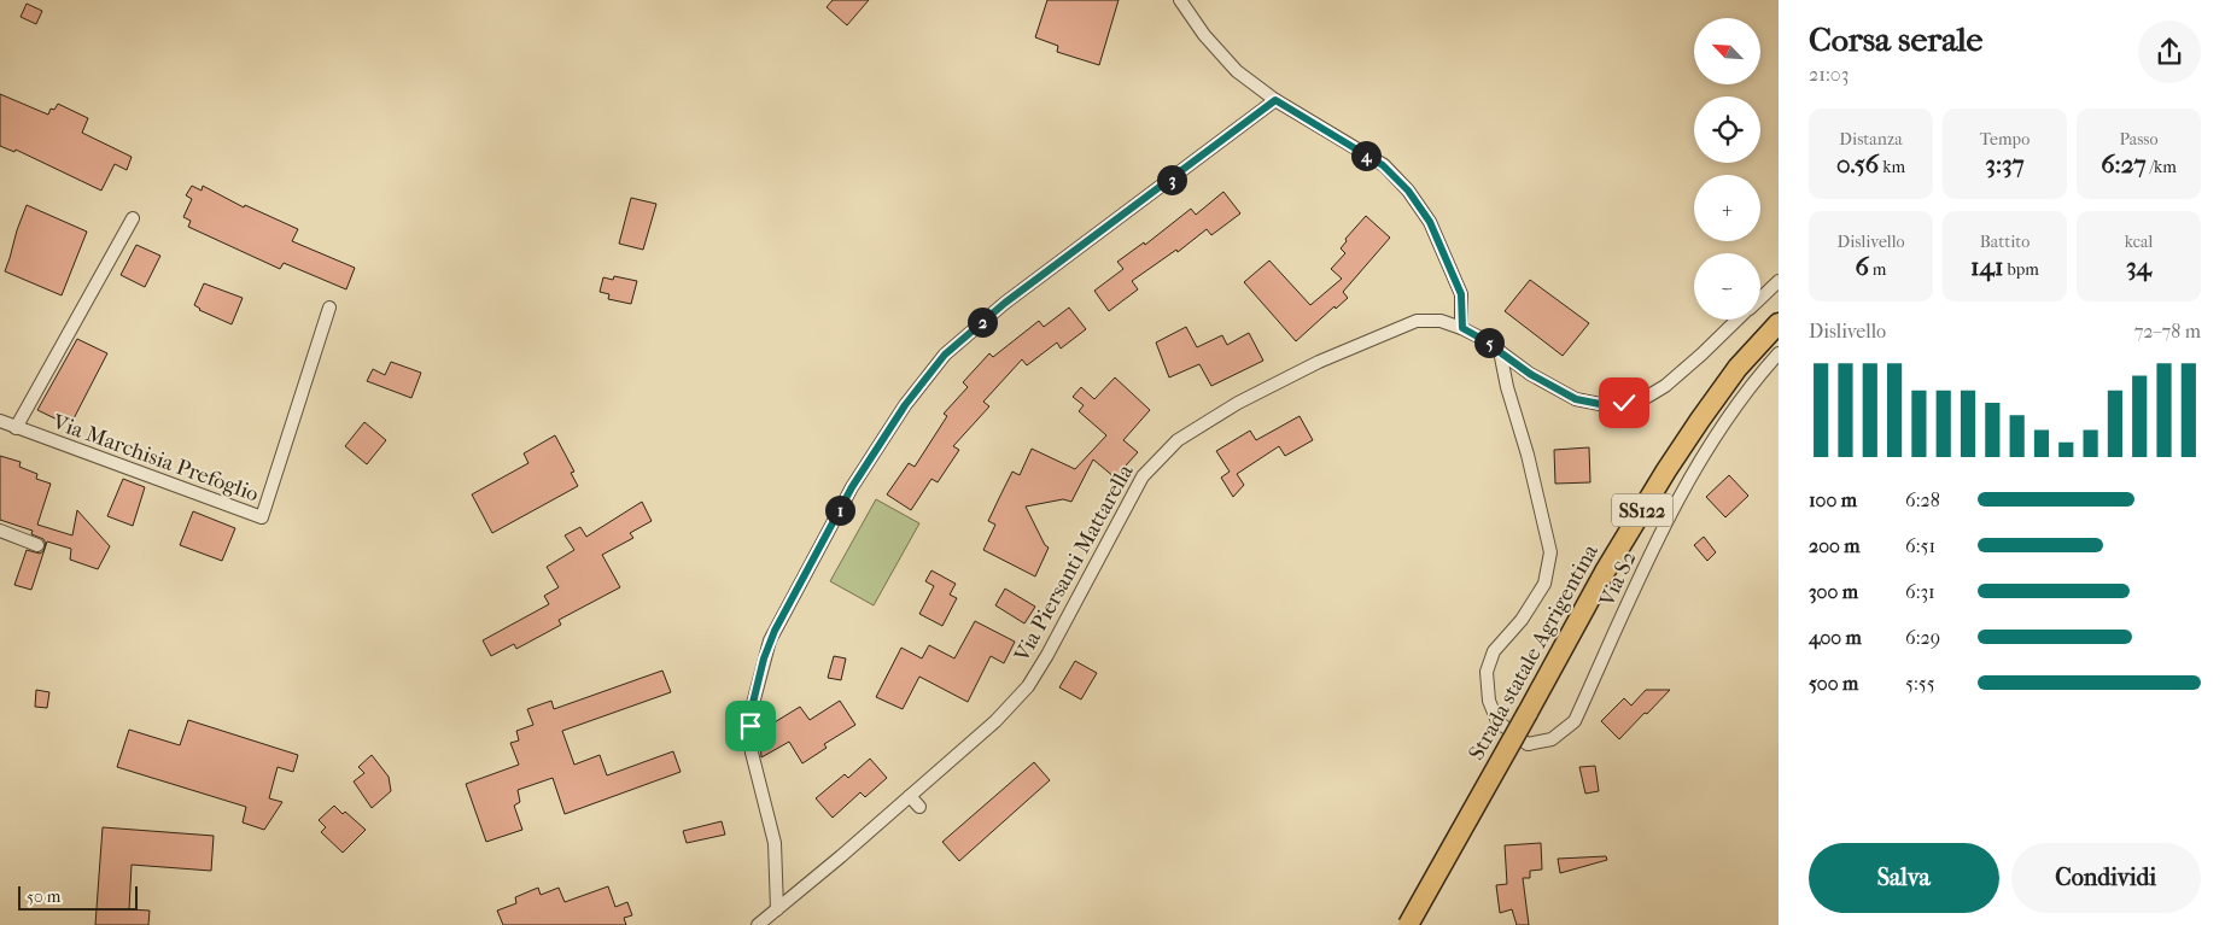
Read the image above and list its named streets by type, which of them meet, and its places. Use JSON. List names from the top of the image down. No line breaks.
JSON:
{"streets":{"main road":["SS122","Strada statale Agrigentina"],"street":["Via Marchisia Prefoglio","Via Piersanti Mattarella","Via S2"]},"crossings":[["Via Piersanti Mattarella","Via S2"]],"scale_bar":"50 m","north":"top left","page":{"heading":["Corsa serale","21:03"],"map_buttons":["+","−"],"stats":[["Distanza","0.56 km"],["Tempo","3:37"],["Passo","6:27 /km"],["Dislivello","6 m"],["Battito","141 bpm"],["kcal","34"]],"pins":["4","3","2","5","1"],"chart":["Dislivello","72–78 m"],"list":[{"name":"100 m","note":"6:28"},{"name":"200 m","note":"6:51"},{"name":"300 m","note":"6:31"},{"name":"400 m","note":"6:29"},{"name":"500 m","note":"5:55"}],"buttons":["Salva","Condividi"],"scale":"50 m"}}
